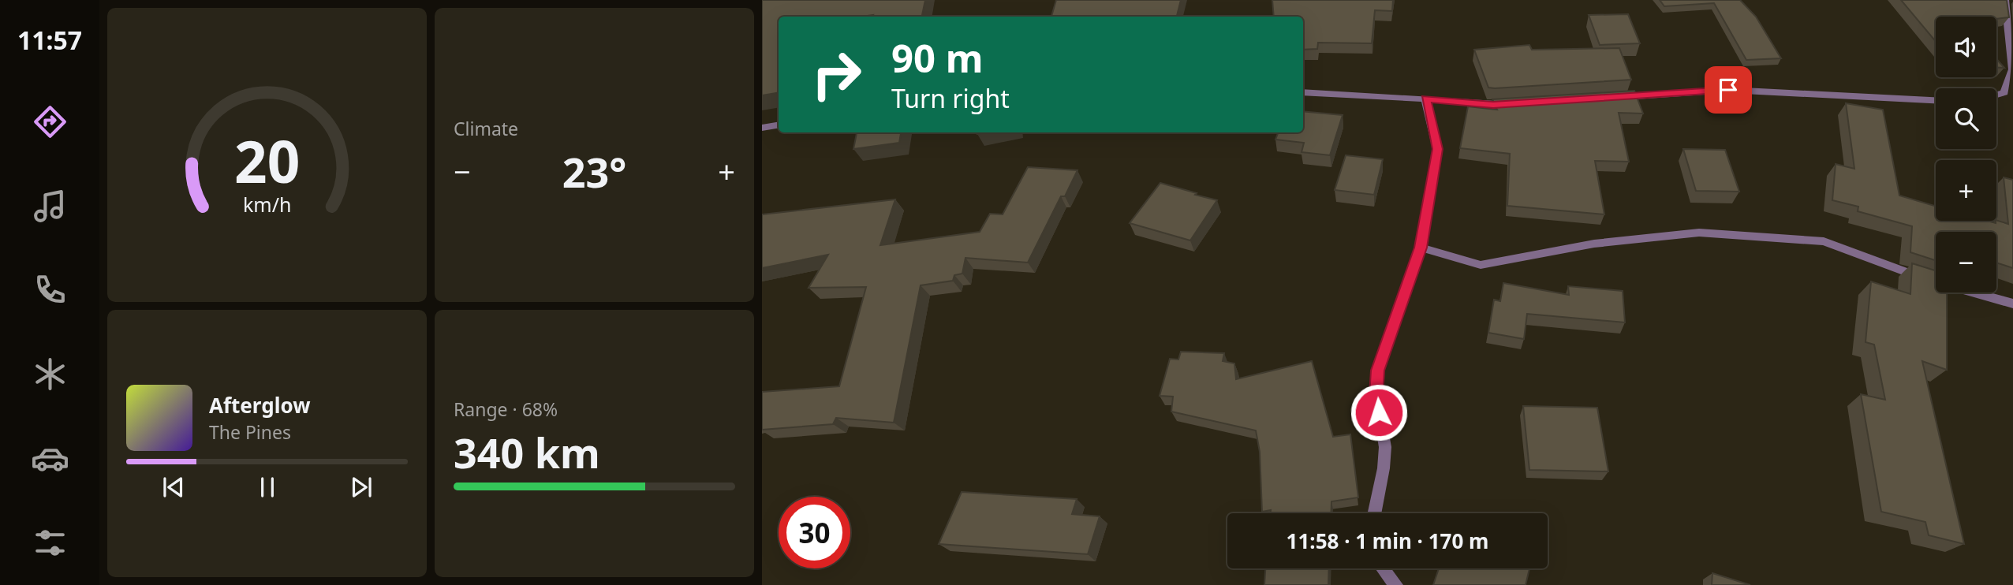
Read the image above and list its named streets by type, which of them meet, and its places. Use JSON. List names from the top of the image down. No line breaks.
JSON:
{"page":{"tabs":"11:57","tile":["Climate",["Range · 68%","340 km"]],"map_buttons":["+","−"],"turn":["90 m","Turn right"],"heat":["−","23°","+"],"song":["Afterglow","The Pines"],"limit":"30","trip":"11:58 · 1 min · 170 m","gauge":["20","km/h"]}}
